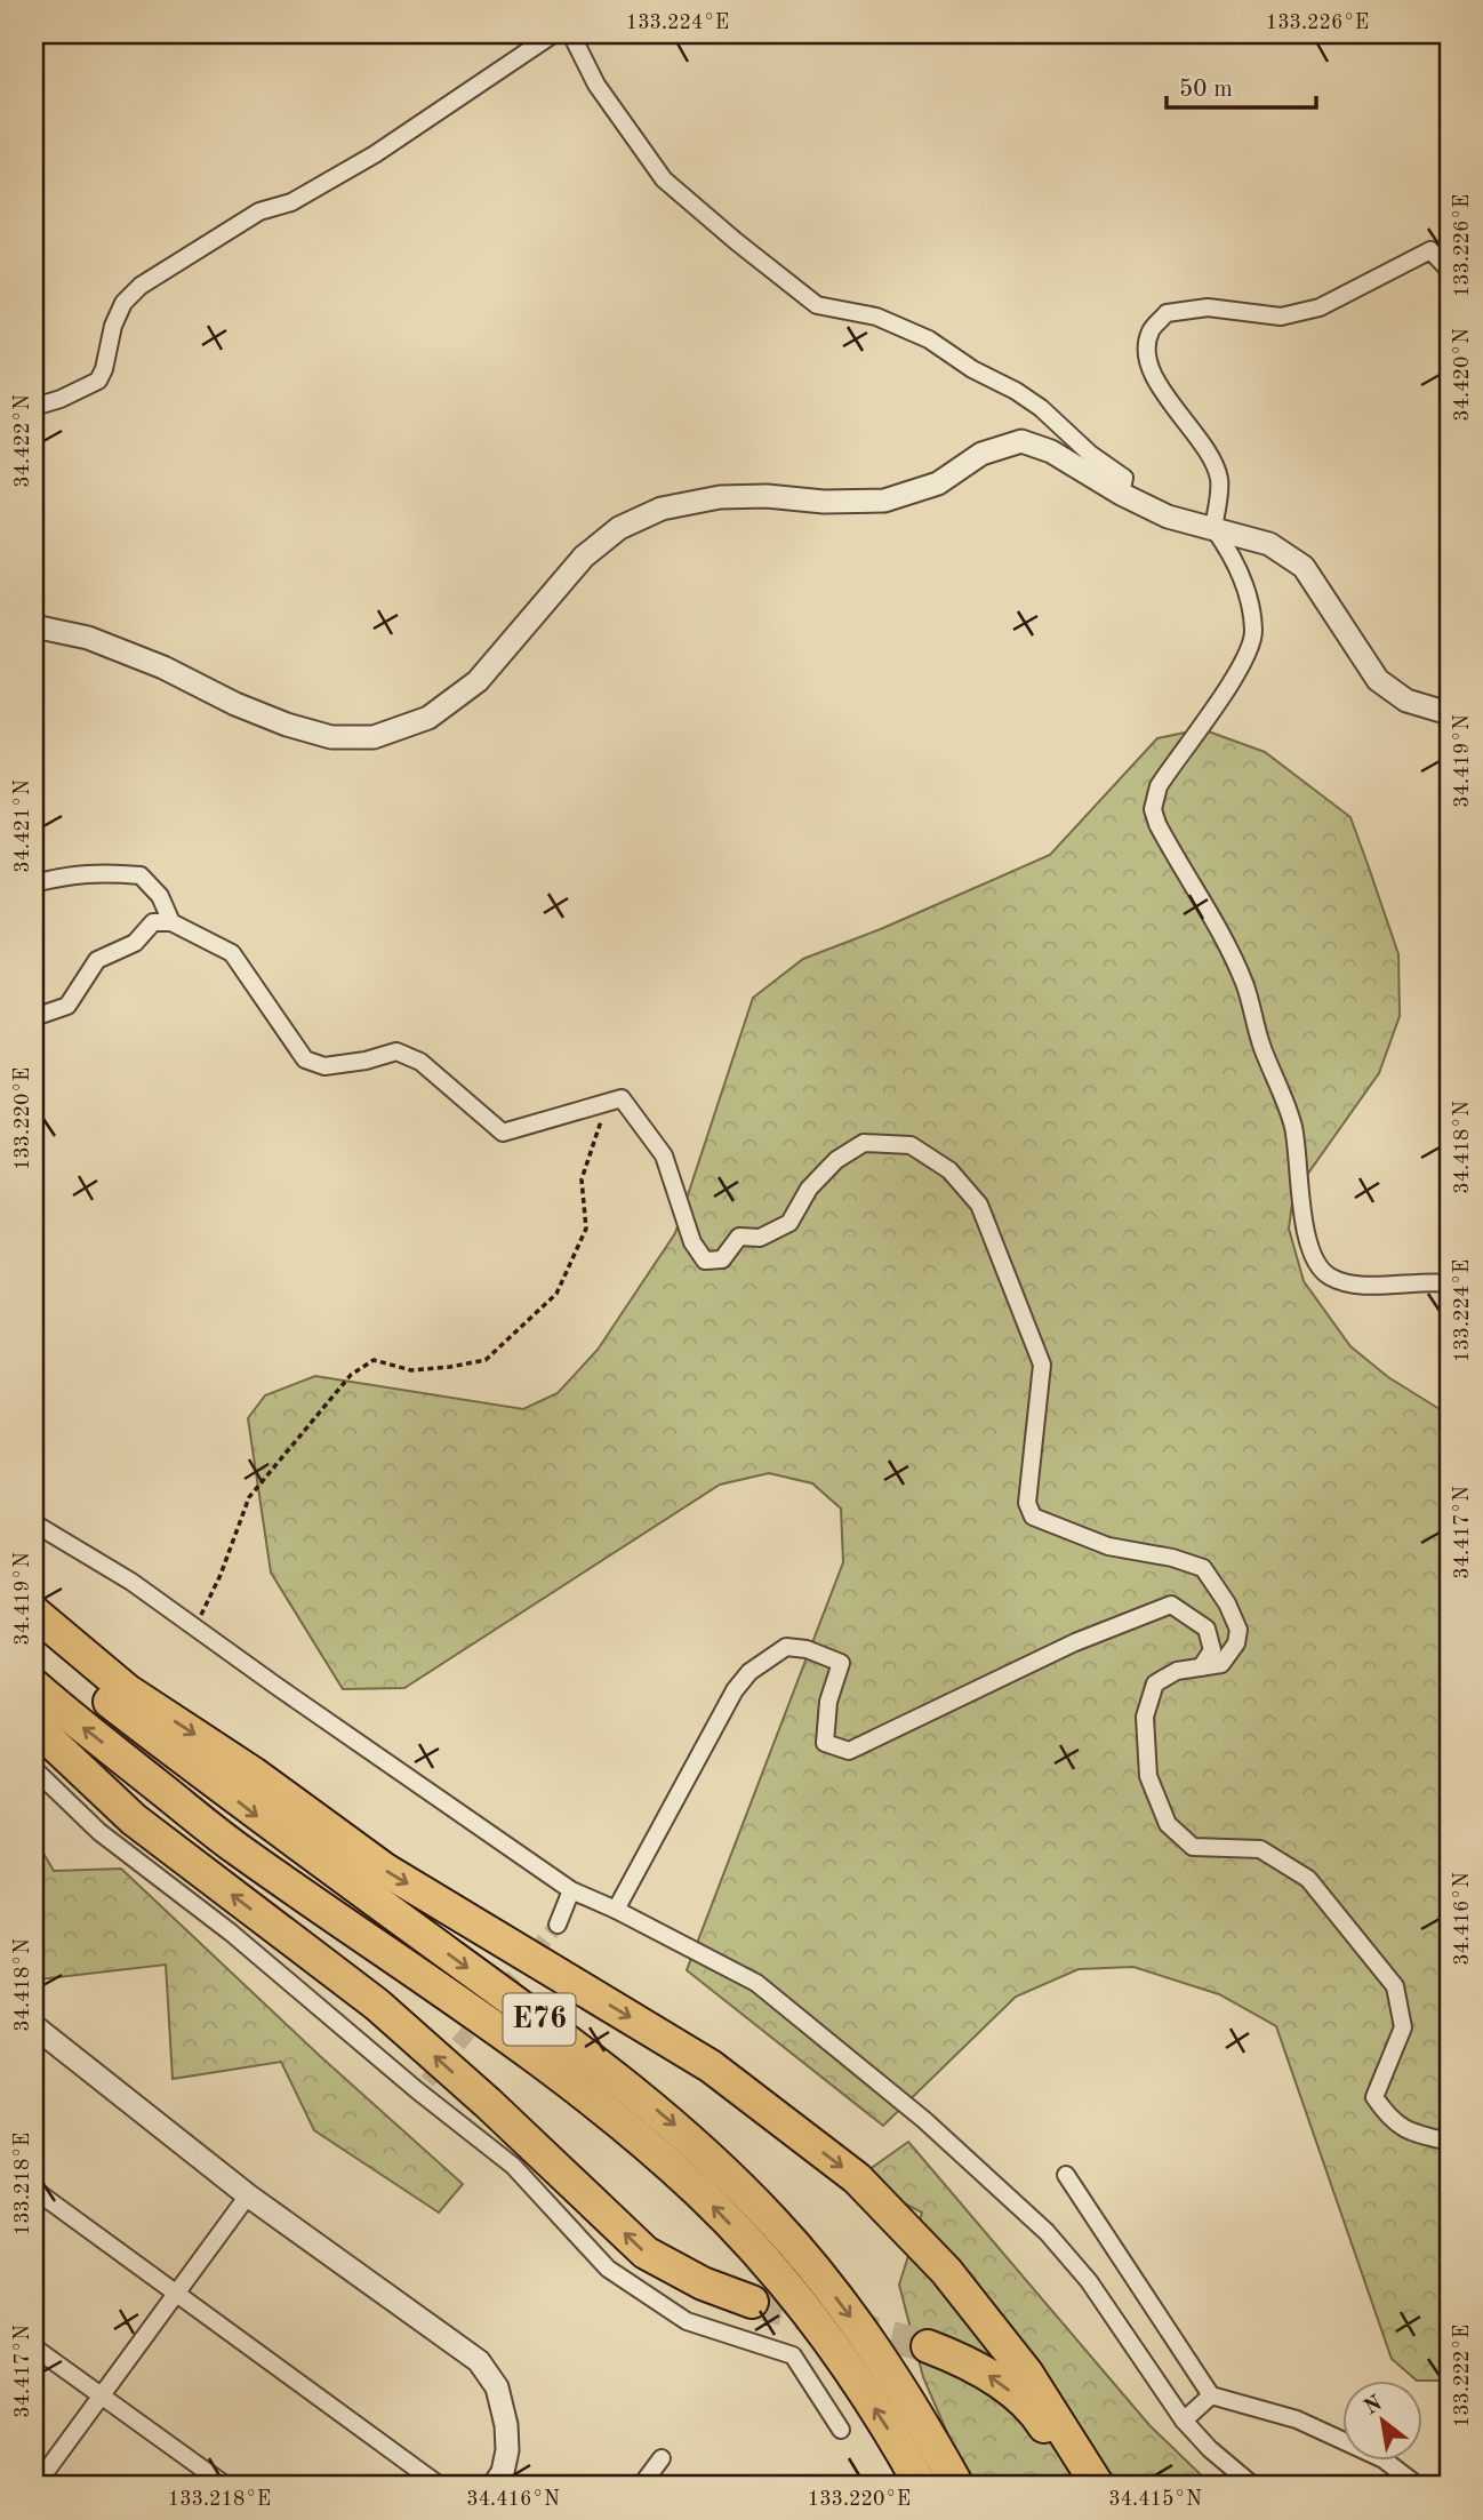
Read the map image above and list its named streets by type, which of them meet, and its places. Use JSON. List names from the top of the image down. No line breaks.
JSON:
{"streets":{"highway":["E76"]},"scale_bar":"50 m","north":"top left","coordinates":["133.224°E","133.226°E","34.420°N","34.422°N","34.419°N","34.421°N","133.220°E","34.418°N","34.417°N","34.416°N","133.218°E","133.222°E","34.415°N"]}
